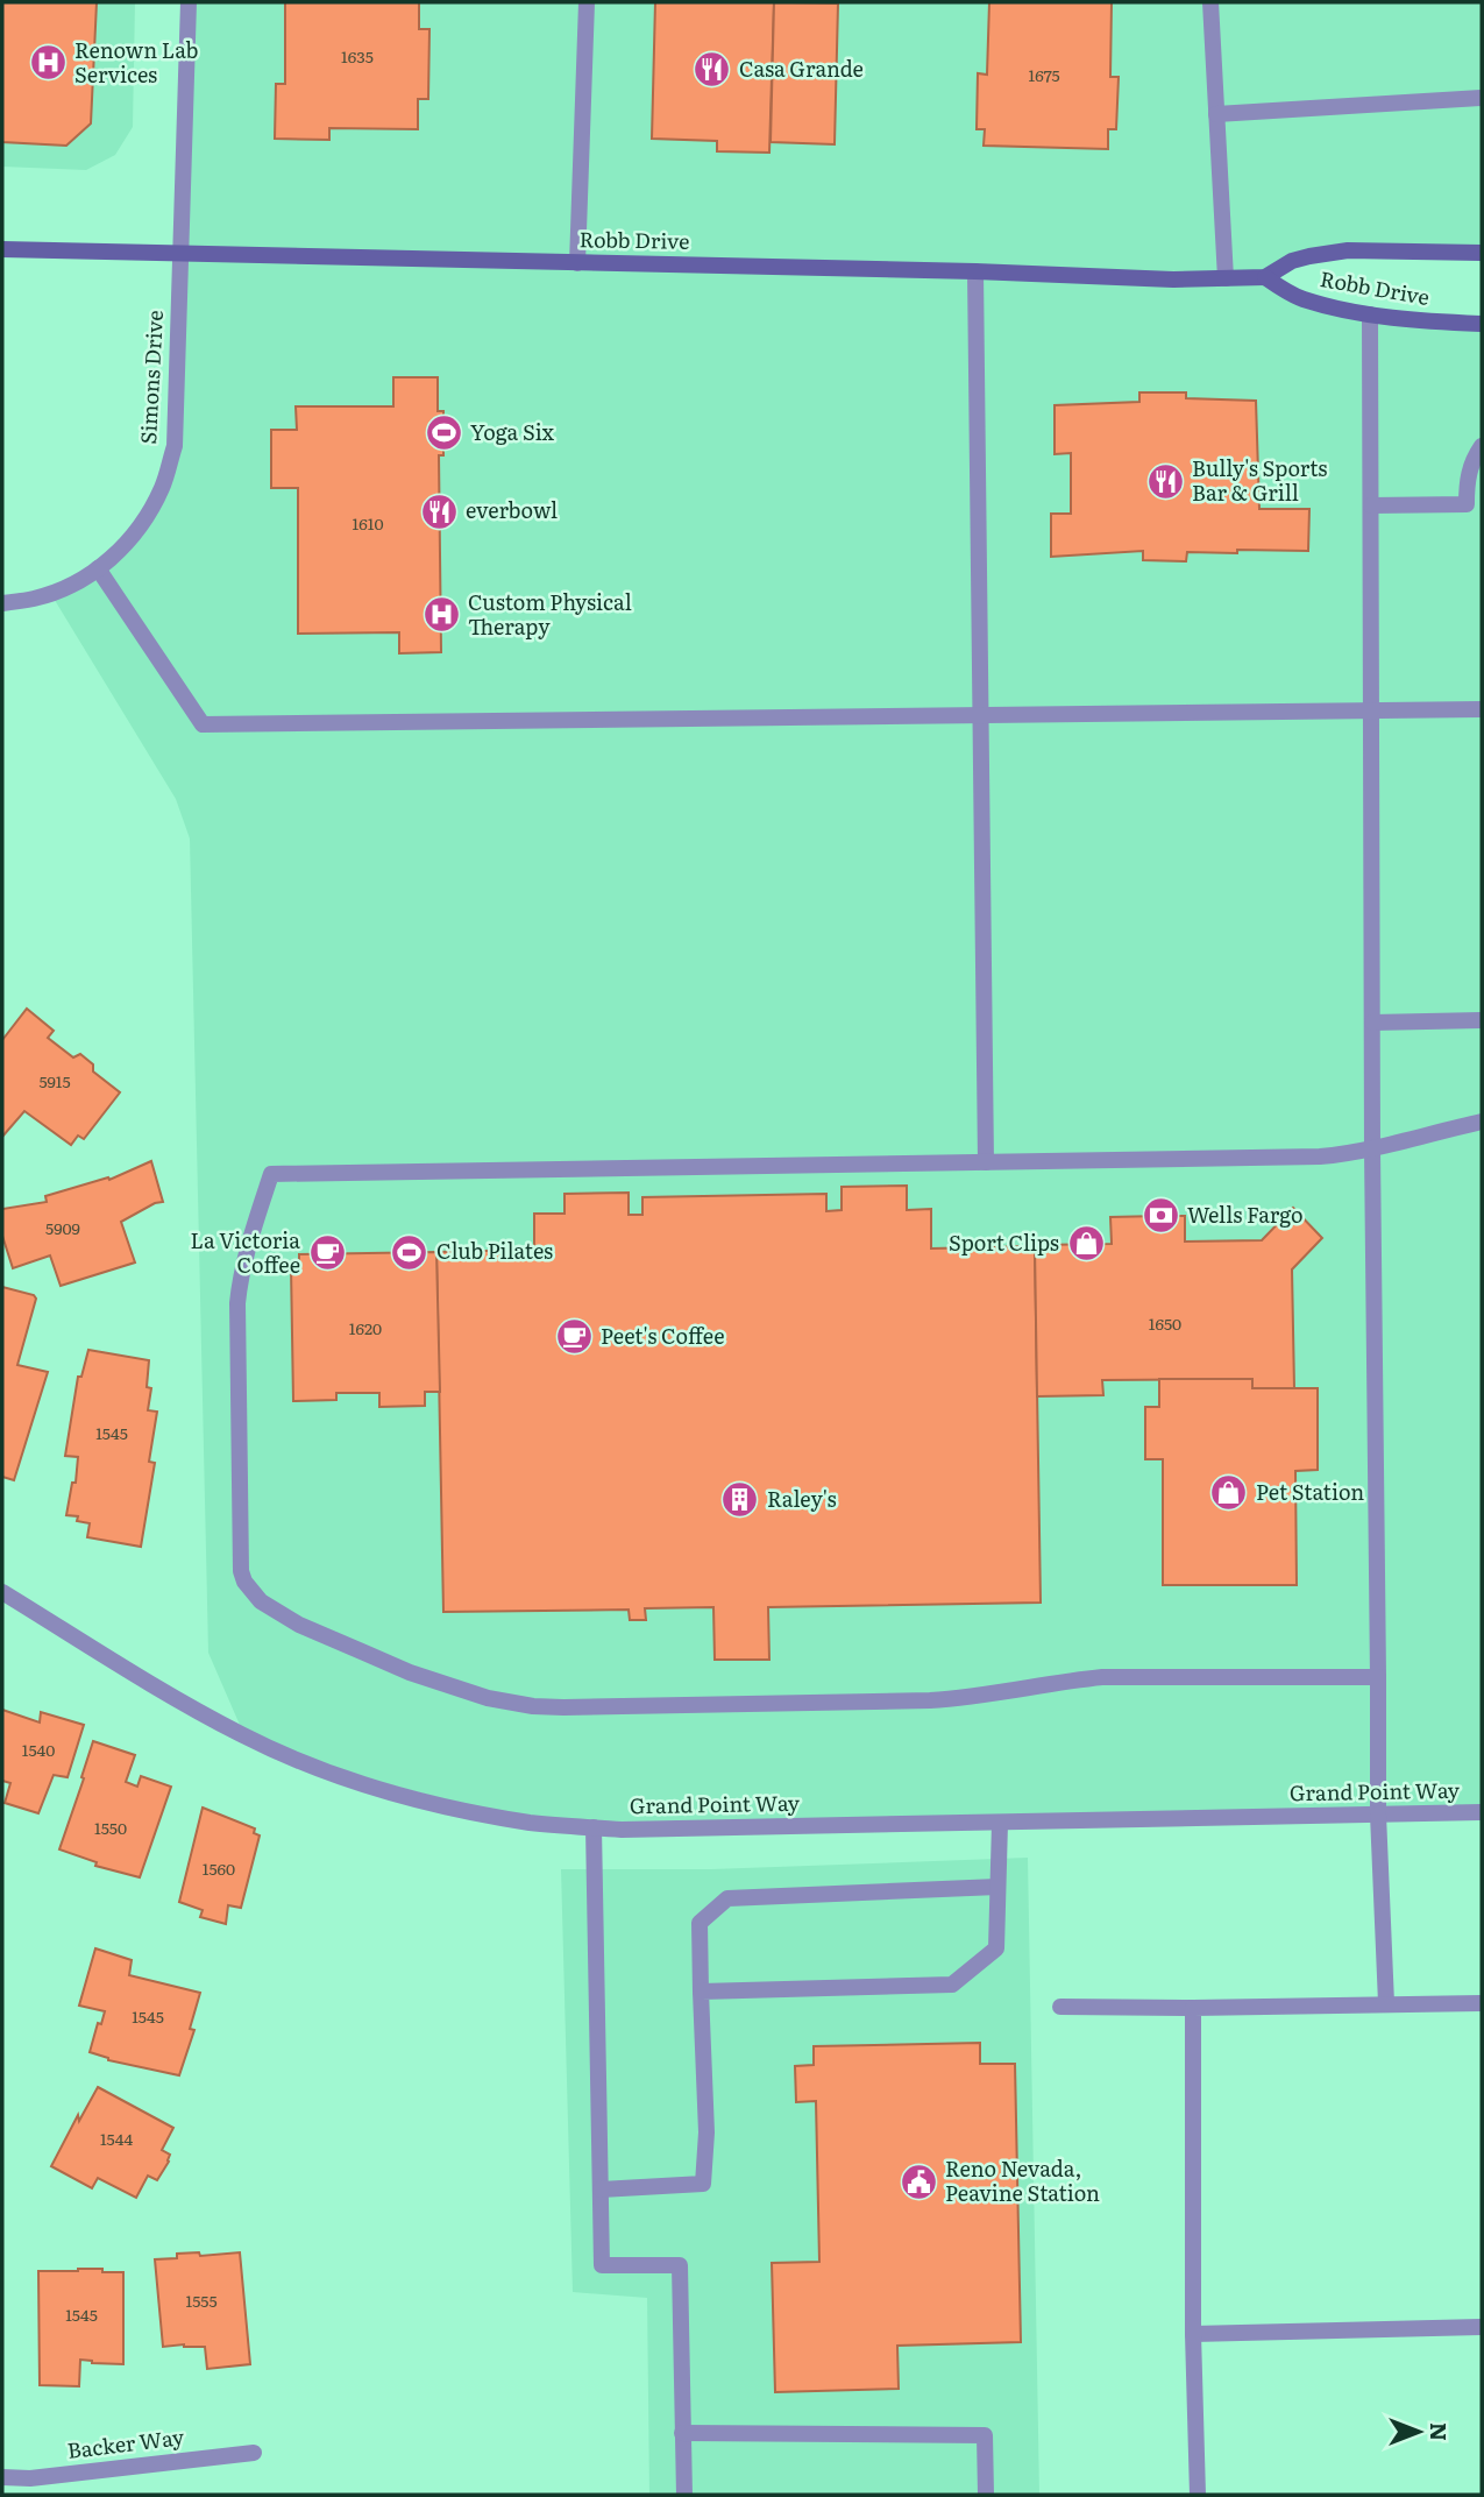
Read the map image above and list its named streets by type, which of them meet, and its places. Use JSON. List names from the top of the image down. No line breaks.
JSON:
{"streets":{"main road":["Robb Drive"],"street":["Simons Drive","Grand Point Way","Backer Way"]},"crossings":[["Robb Drive","Simons Drive"]],"places":{"hospital":["Renown Lab Services","Custom Physical Therapy"],"restaurant":["Casa Grande","Bully's Sports Bar & Grill","everbowl"],"sports":["Yoga Six","Club Pilates"],"bank":["Wells Fargo"],"shop":["Sport Clips","Pet Station"],"cafe":["La Victoria Coffee","Peet's Coffee"],"building":["Raley's"],"public building":["Reno Nevada, Peavine Station"]},"house_numbers":["1635","1675","1610","5915","5909","1650","1620","1545","1540","1550","1560","1545","1544","1555","1545"],"north":"right"}
